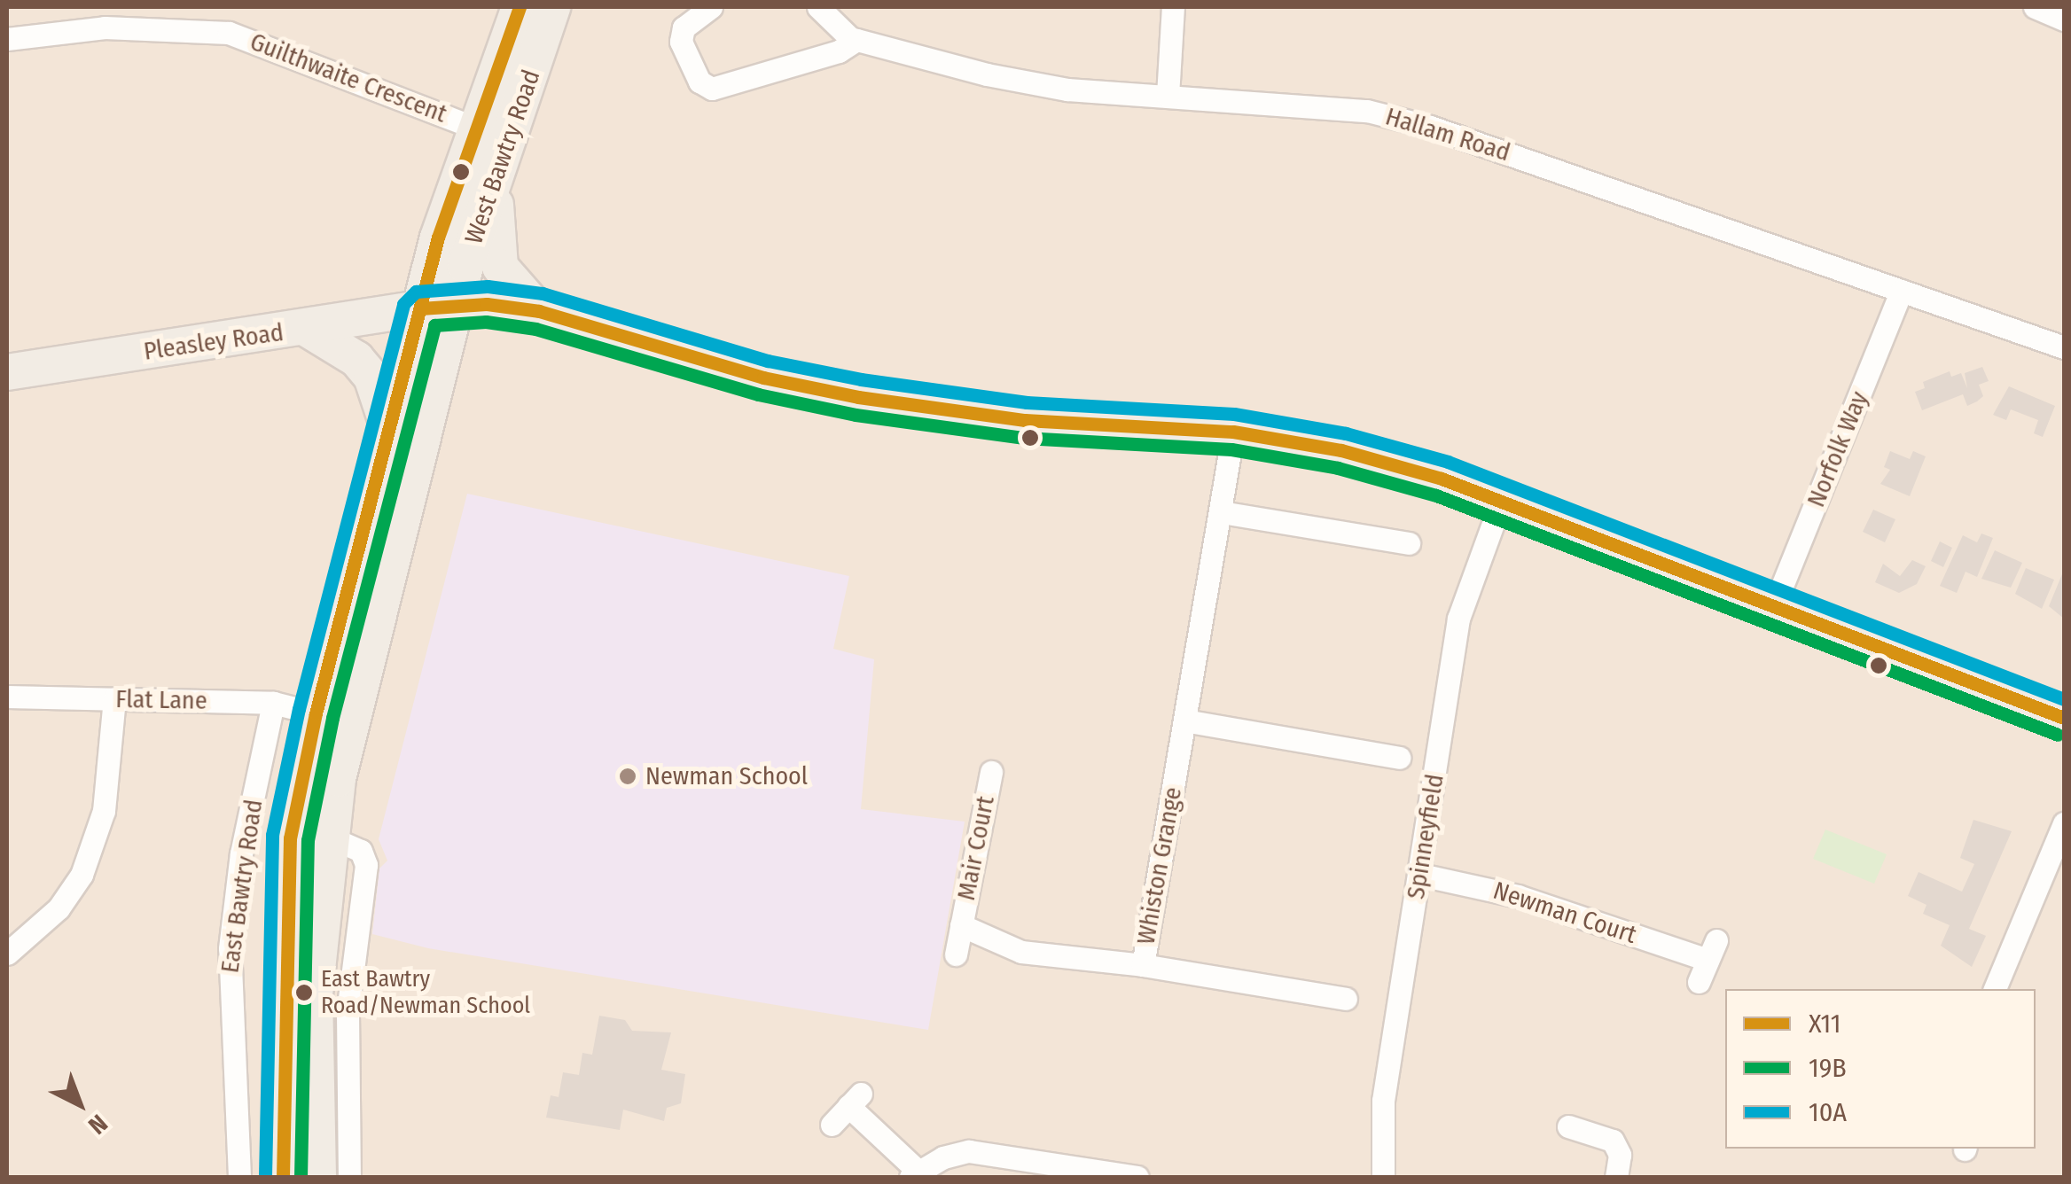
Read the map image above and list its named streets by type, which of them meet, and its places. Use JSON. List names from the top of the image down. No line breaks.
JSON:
{"streets":{"main road":["West Bawtry Road","Pleasley Road","East Bawtry Road"],"street":["Guilthwaite Crescent","Hallam Road","Norfolk Way","Flat Lane","Spinneyfield","Mair Court","Whiston Grange","Newman Court"]},"crossings":[["Guilthwaite Crescent","West Bawtry Road"],["Hallam Road","Norfolk Way"],["West Bawtry Road","Pleasley Road"],["West Bawtry Road","East Bawtry Road"],["Pleasley Road","Norfolk Way"],["Pleasley Road","Spinneyfield"],["Pleasley Road","Whiston Grange"],["Pleasley Road","East Bawtry Road"],["Flat Lane","East Bawtry Road"],["Spinneyfield","Newman Court"],["Mair Court","Whiston Grange"]],"places":["Newman School","East Bawtry Road/Newman School"],"lines":["transit line X11","transit line 10A","transit line 19B"],"legend":["X11","19B","10A"],"north":"bottom right"}
